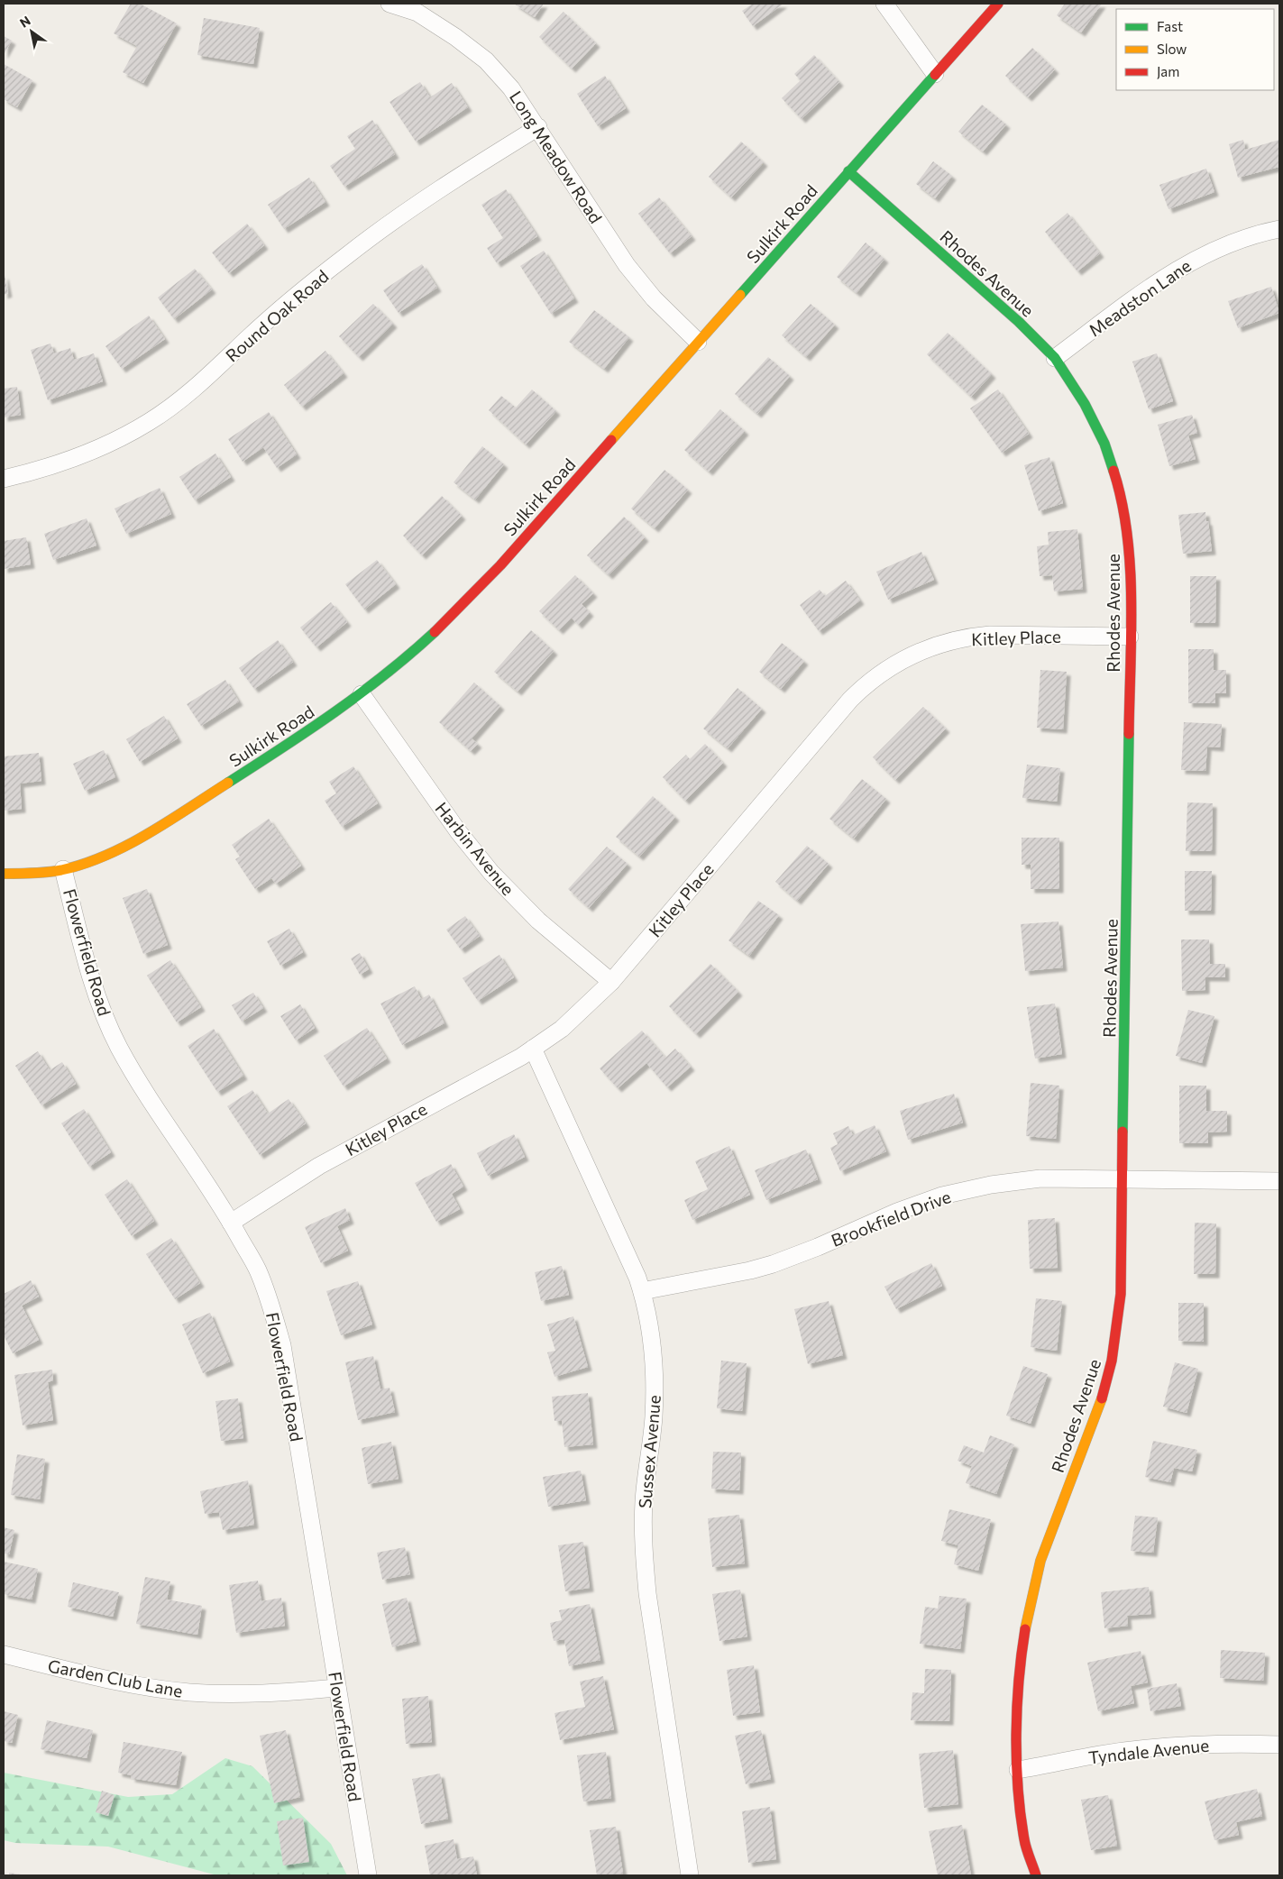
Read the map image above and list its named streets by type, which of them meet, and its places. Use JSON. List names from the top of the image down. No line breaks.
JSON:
{"streets":{"street":["Long Meadow Road","Sulkirk Road","Rhodes Avenue","Meadston Lane","Round Oak Road","Kitley Place","Harbin Avenue","Flowerfield Road","Brookfield Drive","Sussex Avenue","Garden Club Lane","Tyndale Avenue"]},"crossings":[["Long Meadow Road","Sulkirk Road"],["Long Meadow Road","Round Oak Road"],["Sulkirk Road","Rhodes Avenue"],["Sulkirk Road","Harbin Avenue"],["Sulkirk Road","Flowerfield Road"],["Rhodes Avenue","Meadston Lane"],["Rhodes Avenue","Kitley Place"],["Rhodes Avenue","Brookfield Drive"],["Rhodes Avenue","Tyndale Avenue"],["Kitley Place","Harbin Avenue"],["Kitley Place","Flowerfield Road"],["Kitley Place","Sussex Avenue"],["Flowerfield Road","Garden Club Lane"],["Brookfield Drive","Sussex Avenue"]],"legend":["Fast","Slow","Jam"],"north":"top left"}
